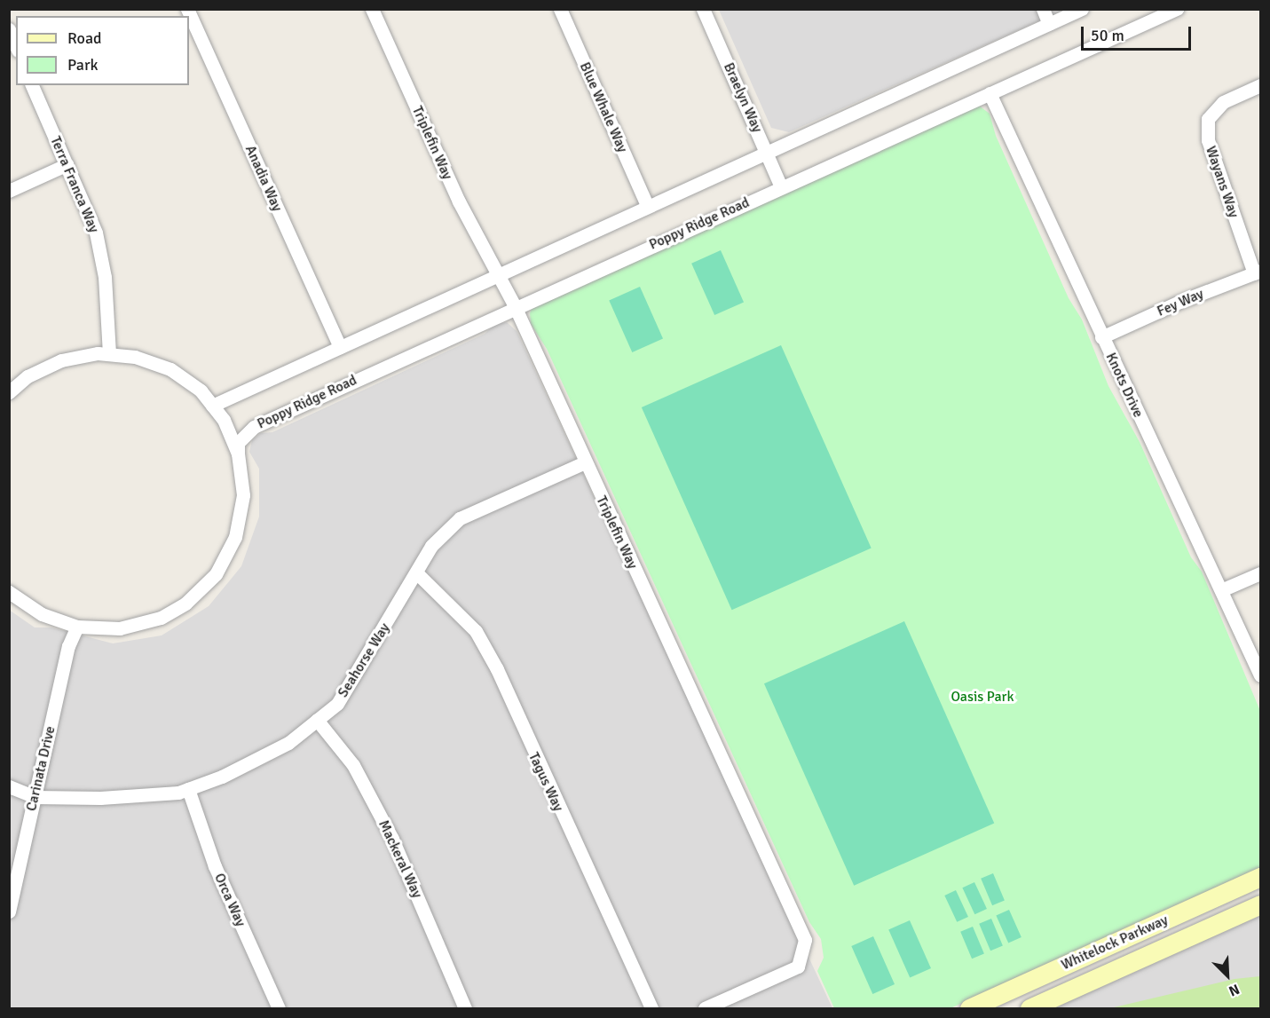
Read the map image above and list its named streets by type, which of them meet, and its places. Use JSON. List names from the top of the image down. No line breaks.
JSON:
{"streets":{"main road":["Whitelock Parkway"],"street":["Braelyn Way","Blue Whale Way","Triplefin Way","Anadia Way","Wayans Way","Terra Franca Way","Poppy Ridge Road","Fey Way","Knots Drive","Seahorse Way","Carinata Drive","Tagus Way","Mackeral Way","Orca Way"]},"crossings":[["Braelyn Way","Poppy Ridge Road"],["Triplefin Way","Poppy Ridge Road"],["Triplefin Way","Seahorse Way"],["Wayans Way","Fey Way"],["Poppy Ridge Road","Knots Drive"],["Fey Way","Knots Drive"],["Seahorse Way","Carinata Drive"],["Seahorse Way","Tagus Way"],["Seahorse Way","Mackeral Way"],["Seahorse Way","Orca Way"]],"parks":["Oasis Park"],"legend":["Road","Park"],"scale_bar":"50 m","north":"bottom right"}
